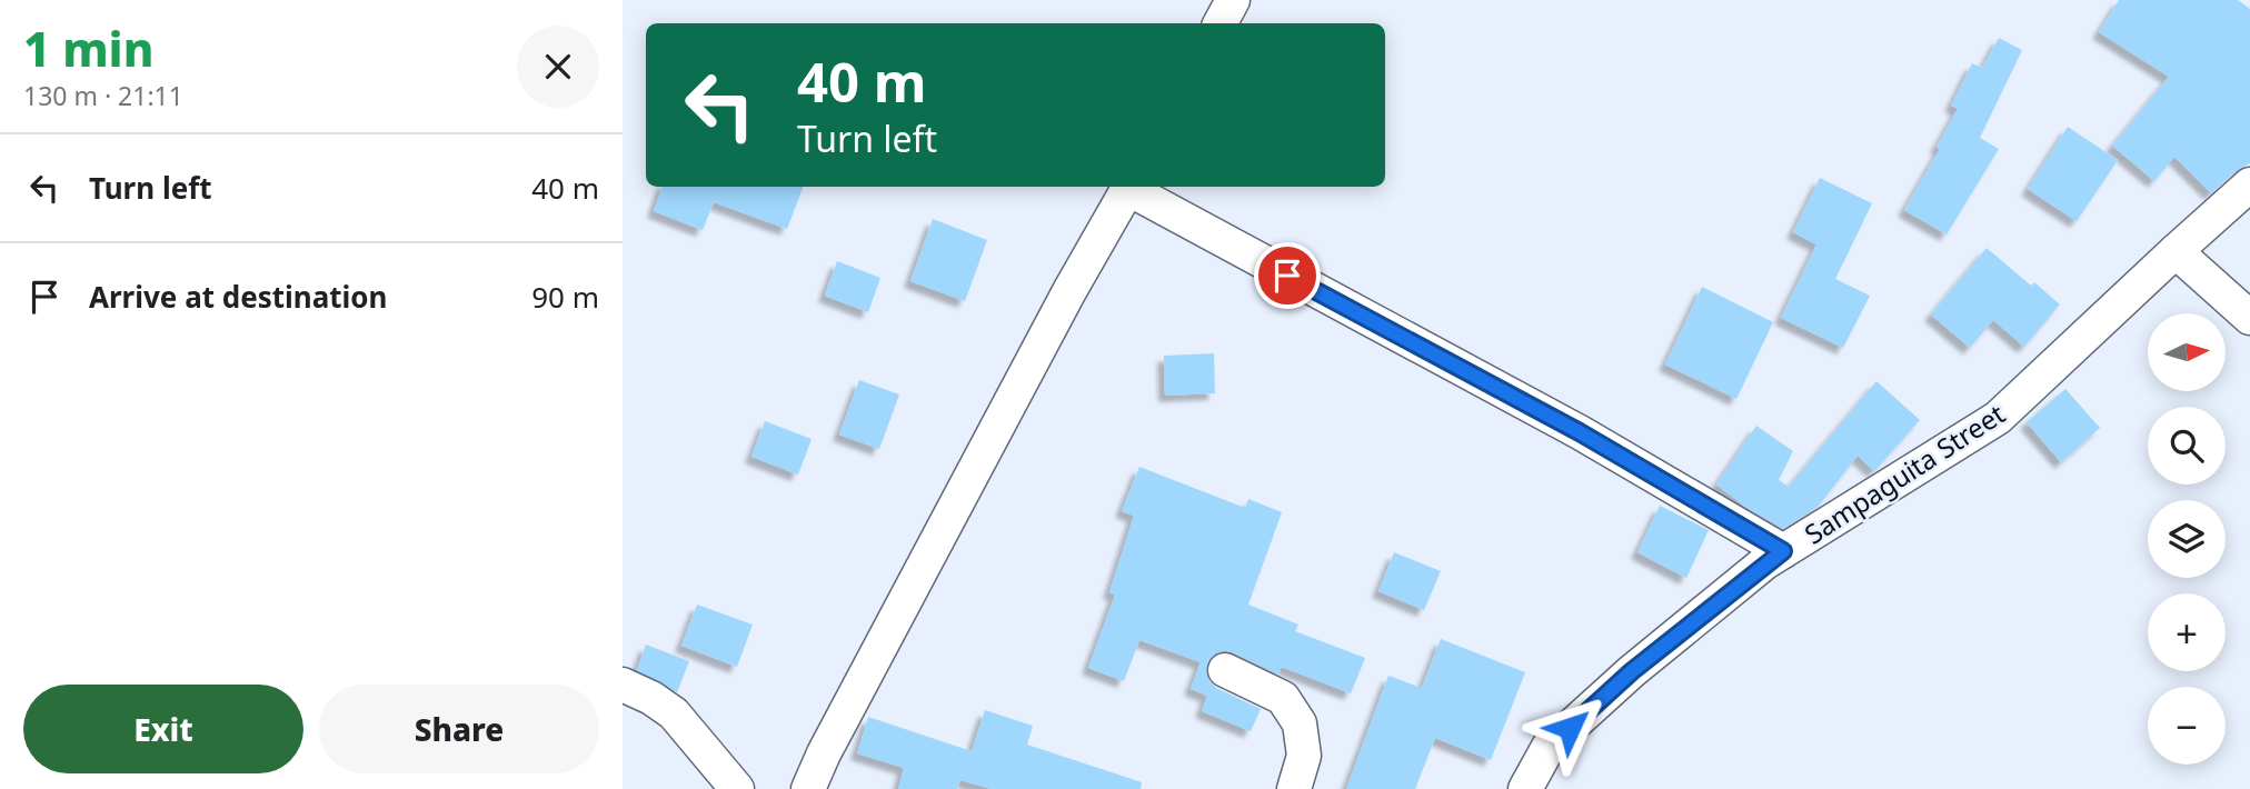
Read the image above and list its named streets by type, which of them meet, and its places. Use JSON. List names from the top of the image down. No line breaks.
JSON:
{"streets":{"street":["Sampaguita Street"]},"north":"right","page":{"heading":["1 min","130 m · 21:11"],"turn":["40 m","Turn left"],"list":[{"name":"Turn left","value":"40 m"},{"name":"Arrive at destination","value":"90 m"}],"map_buttons":["+","−"],"buttons":["Exit","Share"]}}
